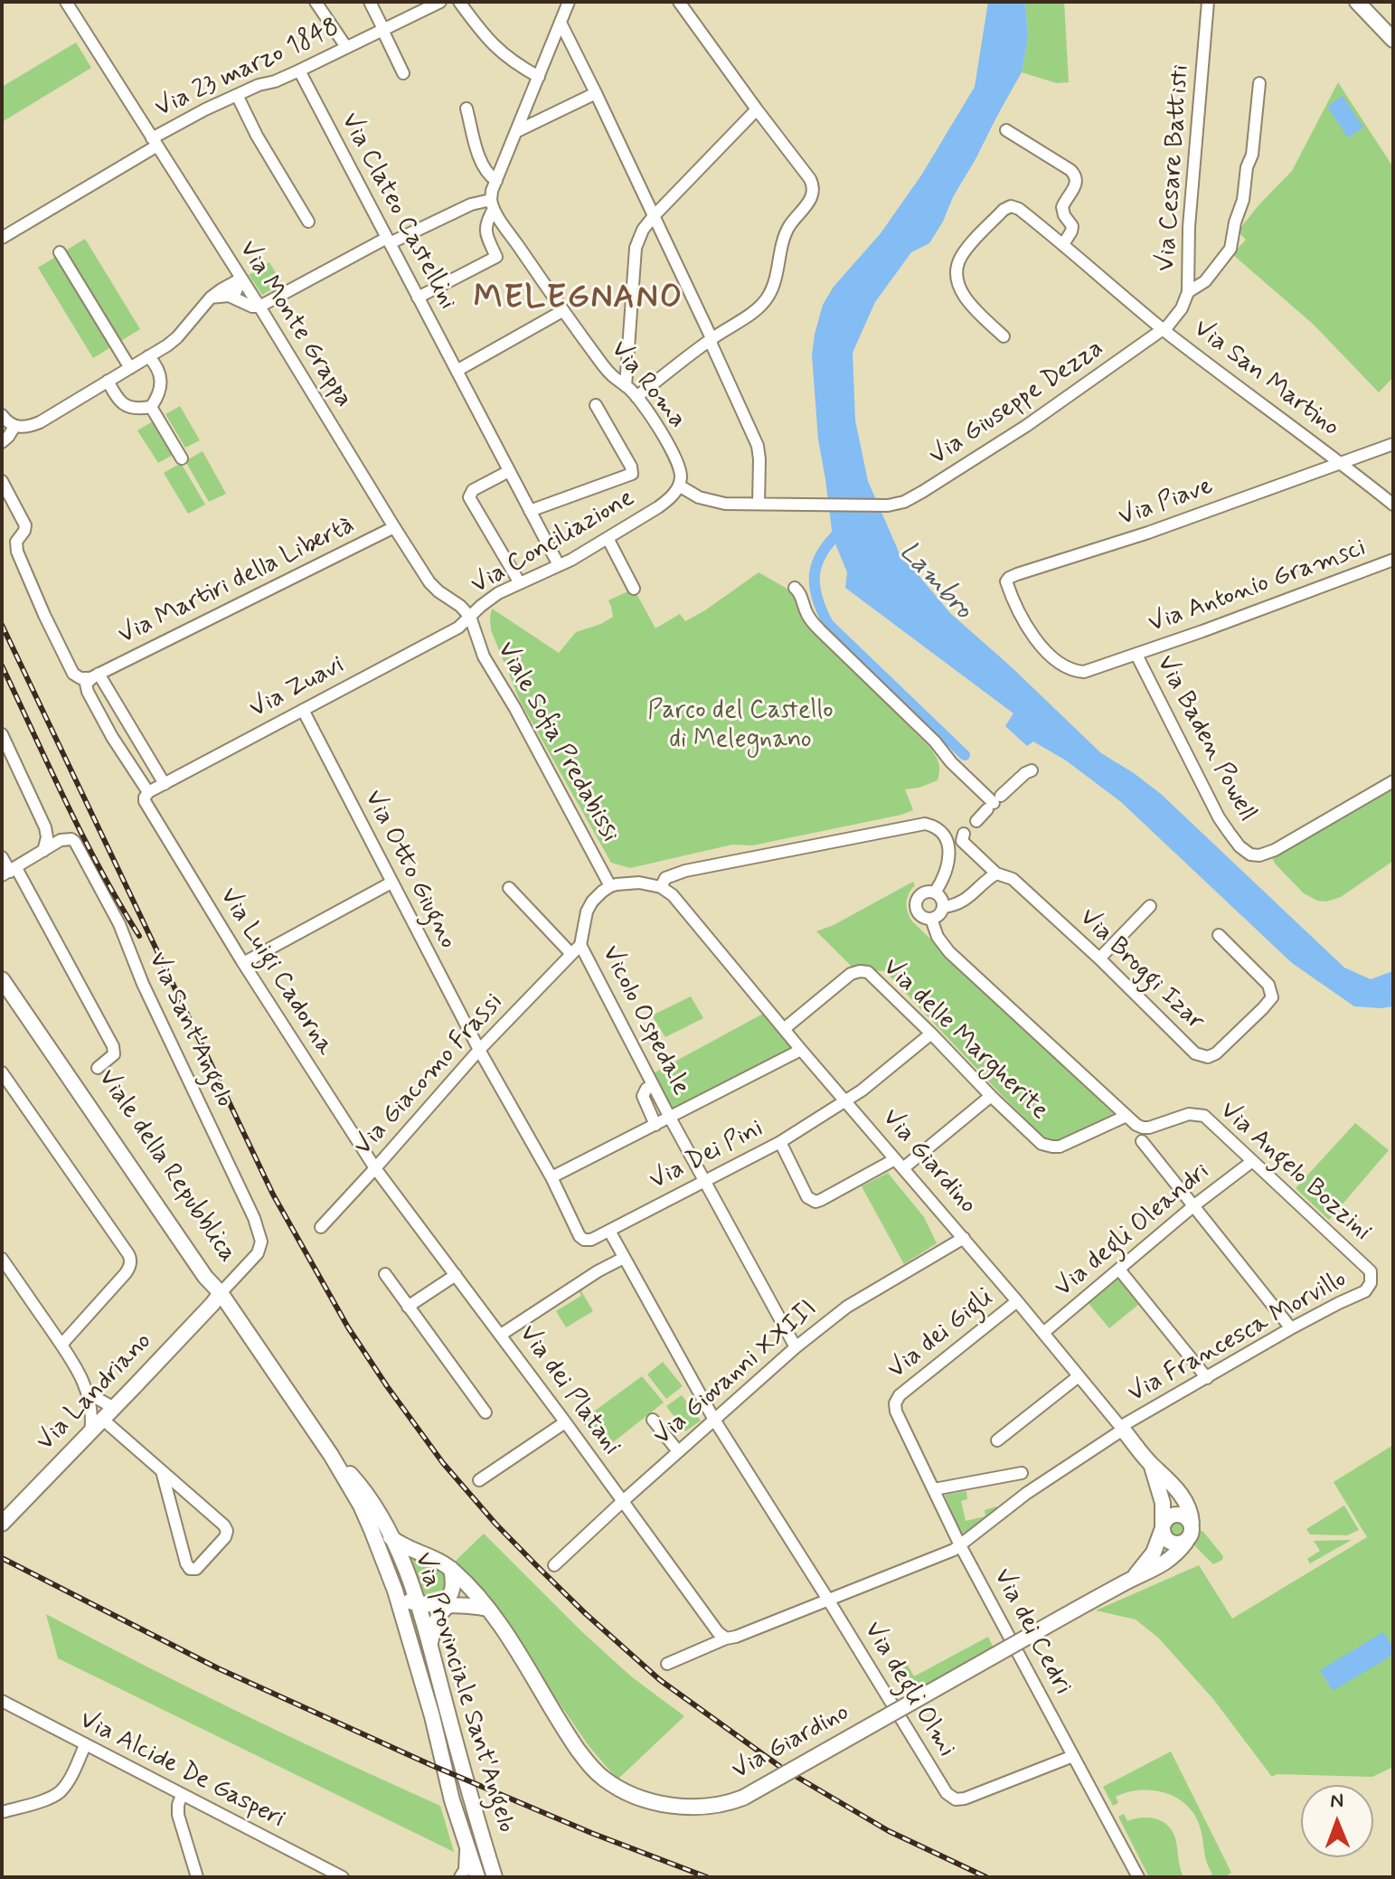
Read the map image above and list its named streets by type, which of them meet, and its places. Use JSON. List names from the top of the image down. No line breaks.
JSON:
{"streets":{"street":["Via 23 marzo 1848","Via Cesare Battisti","Via Clateo Castellini","Via Monte Grappa","Via San Martino","Via Roma","Via Giuseppe Dezza","Via Piave","Via Conciliazione","Via Martiri della Libertà","Via Antonio Gramsci","Via Zuavi","Via Baden Powell","Viale Sofia Predabissi","Via Otto Giugno","Via Broggi Izar","Via Luigi Cadorna","Vicolo Ospedale","Via Sant'Angelo","Via delle Margherite","Via Giacomo Frassi","Via Dei Pini","Via Giardino","Viale della Repubblica","Via Angelo Bozzini","Via degli Oleandri","Via dei Gigli","Via Francesca Morvillo","Via Giovanni XXIII","Via dei Platani","Via Landriano","Via dei Cedri","Via degli Olmi","Via Provinciale Sant'Angelo","Via Alcide De Gasperi"]},"crossings":[["Via 23 marzo 1848","Via Clateo Castellini"],["Via 23 marzo 1848","Via Monte Grappa"],["Via Cesare Battisti","Via San Martino"],["Via Cesare Battisti","Via Giuseppe Dezza"],["Via Clateo Castellini","Via Conciliazione"],["Via Monte Grappa","Via Conciliazione"],["Via Monte Grappa","Via Martiri della Libertà"],["Via Monte Grappa","Via Zuavi"],["Via Monte Grappa","Viale Sofia Predabissi"],["Via San Martino","Via Giuseppe Dezza"],["Via San Martino","Via Piave"],["Via Roma","Via Conciliazione"],["Via Piave","Via Antonio Gramsci"],["Via Conciliazione","Via Zuavi"],["Via Conciliazione","Viale Sofia Predabissi"],["Via Martiri della Libertà","Via Luigi Cadorna"],["Via Antonio Gramsci","Via Baden Powell"],["Via Zuavi","Viale Sofia Predabissi"],["Via Zuavi","Via Otto Giugno"],["Via Zuavi","Via Luigi Cadorna"],["Via Otto Giugno","Via Giacomo Frassi"],["Via Otto Giugno","Via Dei Pini"],["Via Luigi Cadorna","Via Giacomo Frassi"],["Via Luigi Cadorna","Via dei Platani"],["Vicolo Ospedale","Via Giacomo Frassi"],["Vicolo Ospedale","Via Dei Pini"],["Vicolo Ospedale","Via Giovanni XXIII"],["Via Sant'Angelo","Viale della Repubblica"],["Via Sant'Angelo","Via Landriano"],["Via Sant'Angelo","Via Provinciale Sant'Angelo"],["Via delle Margherite","Via Dei Pini"],["Via delle Margherite","Via Giardino"],["Via delle Margherite","Via Angelo Bozzini"],["Via Giacomo Frassi","Via dei Platani"],["Via Dei Pini","Via Giardino"],["Via Dei Pini","Via degli Olmi"],["Via Giardino","Via degli Oleandri"],["Via Giardino","Via dei Gigli"],["Via Giardino","Via Francesca Morvillo"],["Via Giardino","Via Giovanni XXIII"],["Via Giardino","Via Provinciale Sant'Angelo"],["Viale della Repubblica","Via Landriano"],["Viale della Repubblica","Via Provinciale Sant'Angelo"],["Via Angelo Bozzini","Via degli Oleandri"],["Via Angelo Bozzini","Via Francesca Morvillo"],["Via dei Gigli","Via dei Cedri"],["Via Francesca Morvillo","Via dei Cedri"],["Via Francesca Morvillo","Via degli Olmi"],["Via Giovanni XXIII","Via dei Platani"],["Via Giovanni XXIII","Via degli Olmi"],["Via Landriano","Via Provinciale Sant'Angelo"],["Via dei Cedri","Via degli Olmi"]],"districts":["MELEGNANO"],"water":["Lambro"],"parks":["Parco del Castello di Melegnano"],"north":"top"}
